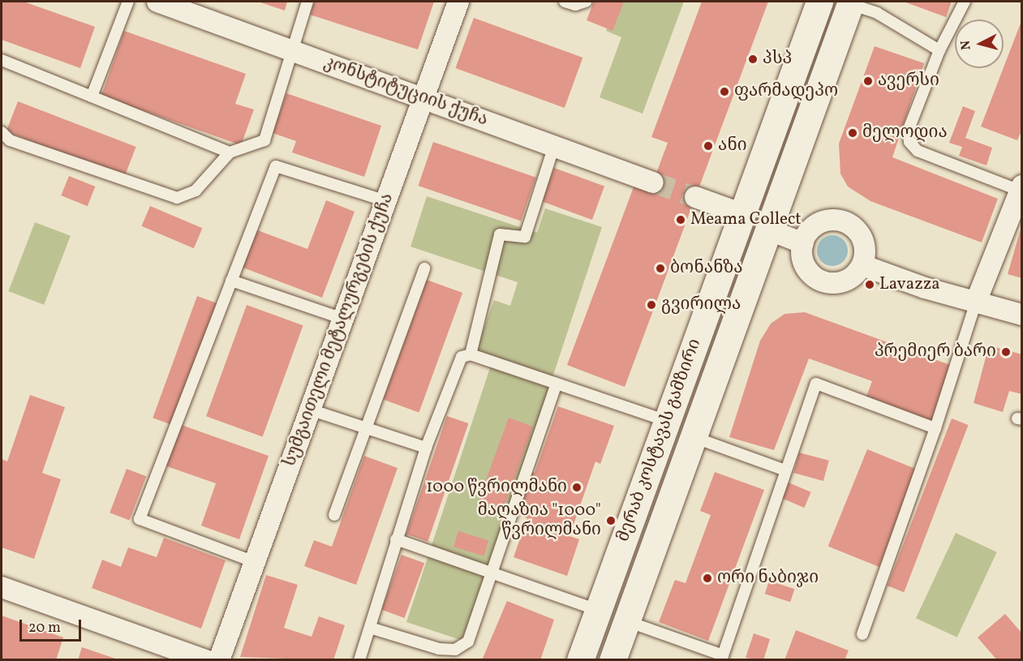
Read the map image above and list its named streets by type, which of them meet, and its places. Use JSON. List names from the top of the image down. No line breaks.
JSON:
{"streets":{"street":["კონსტიტუციის ქუჩა","სუმგაითელი მეტალურგების ქუჩა","მერაბ კოსტავას გამზირი"]},"crossings":[["კონსტიტუციის ქუჩა","სუმგაითელი მეტალურგების ქუჩა"]],"places":["პსპ","ავერსი","ფარმადეპო","მელოდია","ანი","Meama Collect","ბონანზა","Lavazza","გვირილა","პრემიერ ბარი","1000 წვრილმანი","მაღაზია \"1000\" წვრილმანი","ორი ნაბიჯი"],"scale_bar":"20 m","north":"left"}
